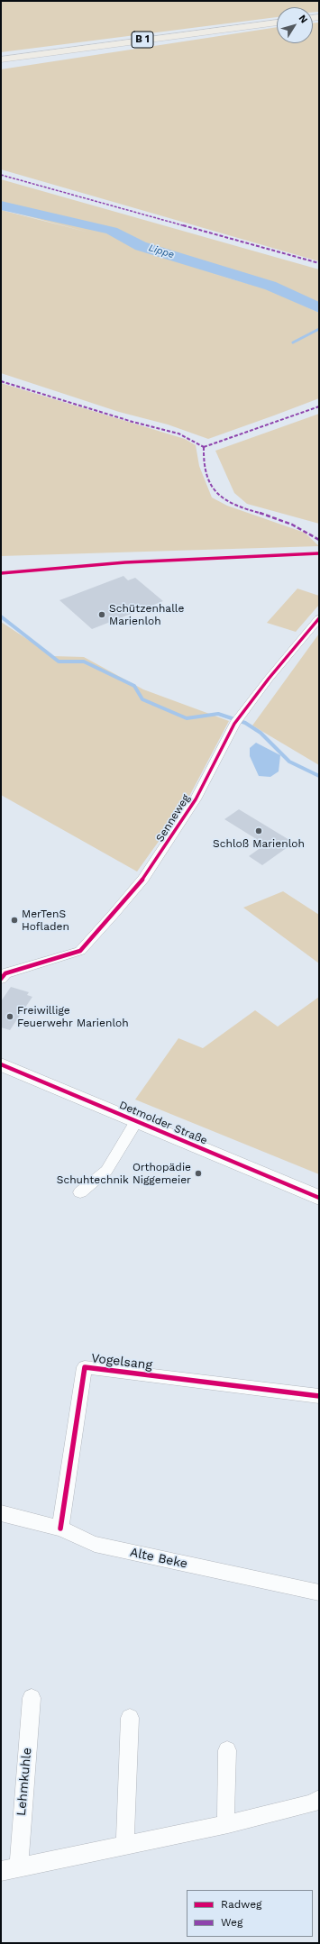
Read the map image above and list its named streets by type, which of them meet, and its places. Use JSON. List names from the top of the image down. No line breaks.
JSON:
{"streets":{"highway":["B 1"],"street":["Senneweg","Detmolder Straße","Vogelsang","Alte Beke","Lehmkuhle"]},"crossings":[["Vogelsang","Alte Beke"]],"water":["Lippe"],"places":["Schützenhalle Marienloh","Schloß Marienloh","MerTenS Hofladen","Freiwillige Feuerwehr Marienloh","Orthopädie Schuhtechnik Niggemeier"],"legend":["Radweg","Weg"],"north":"top right"}
